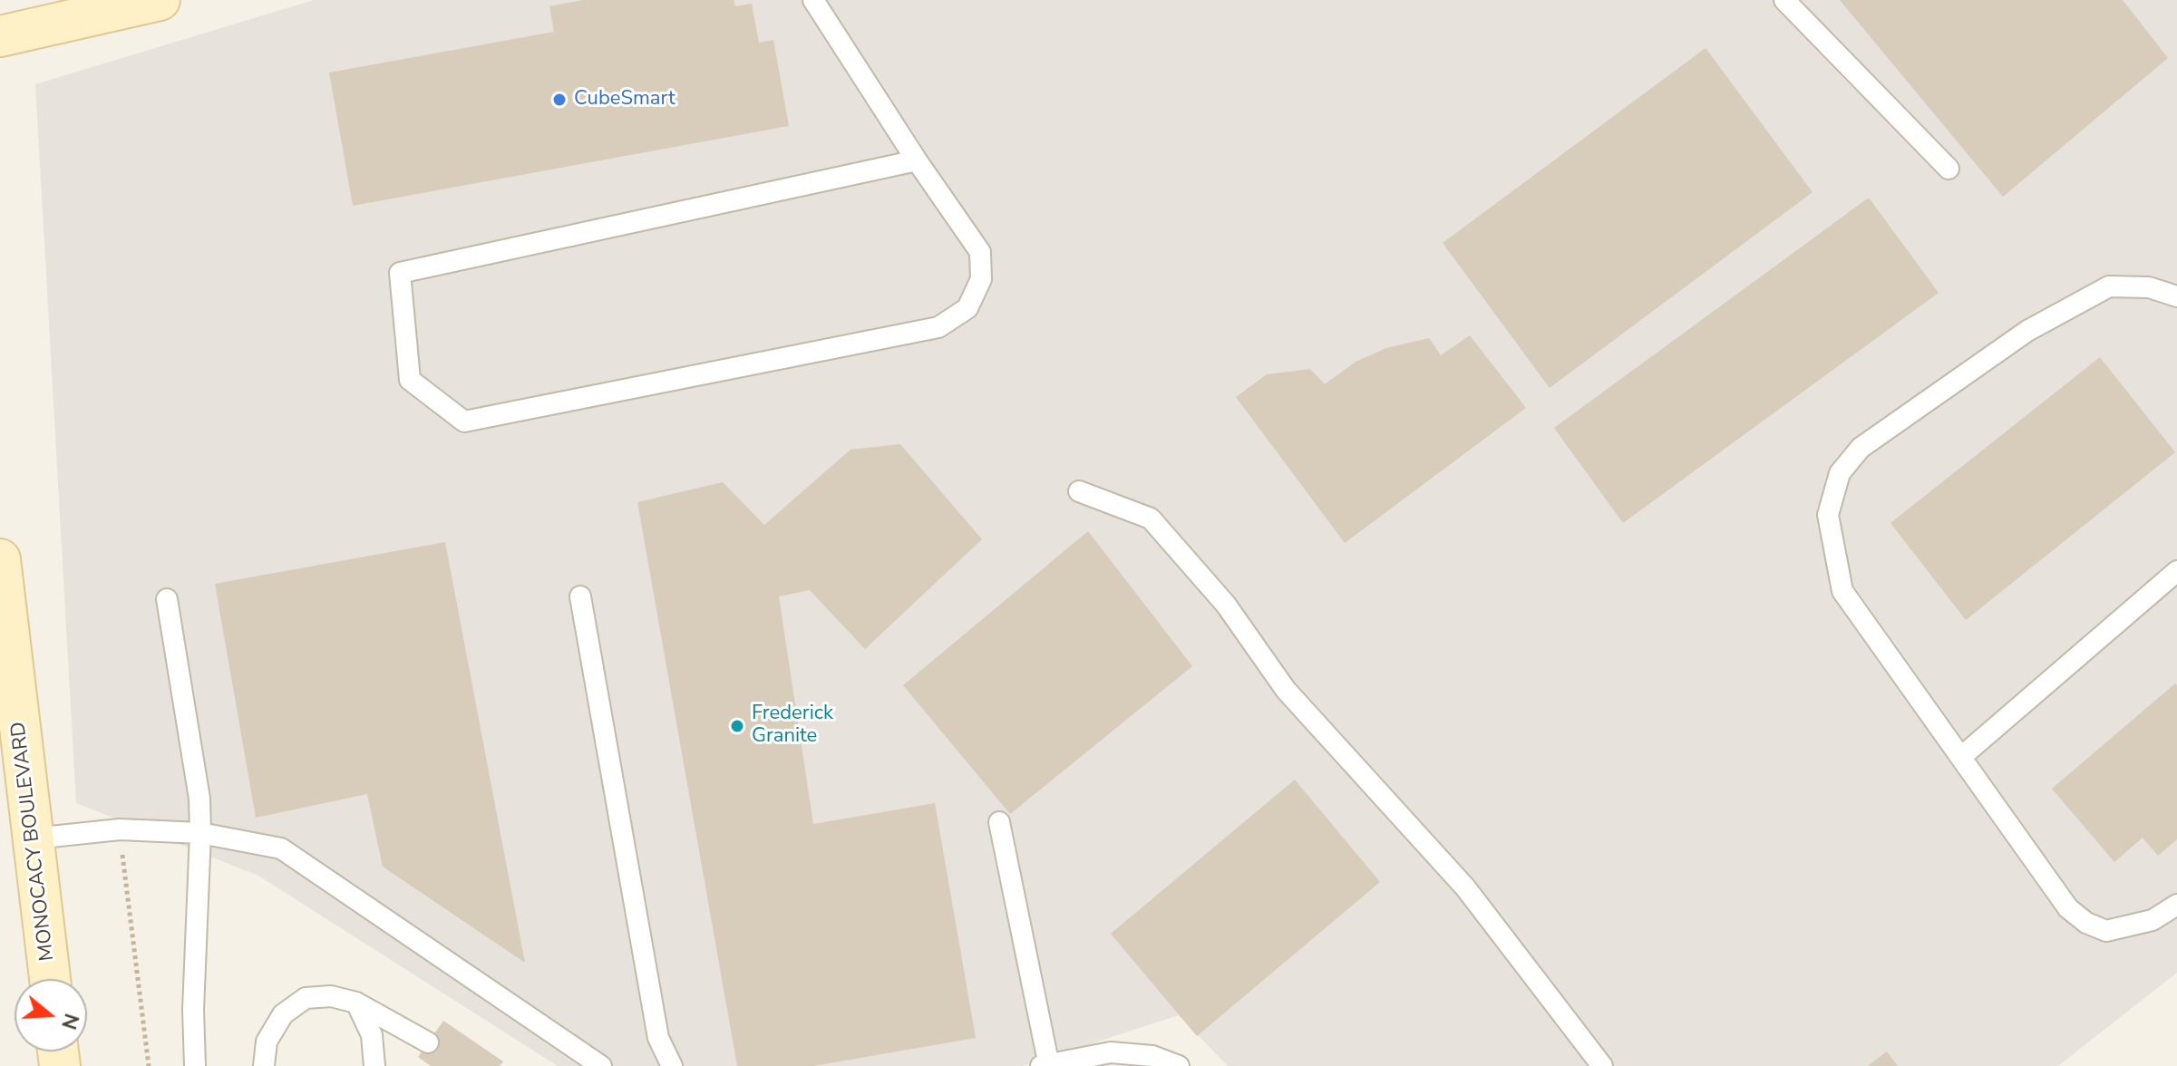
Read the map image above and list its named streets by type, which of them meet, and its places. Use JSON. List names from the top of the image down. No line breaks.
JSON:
{"streets":{"main road":["MONOCACY BOULEVARD"]},"places":["CubeSmart","Frederick Granite"],"north":"right"}
